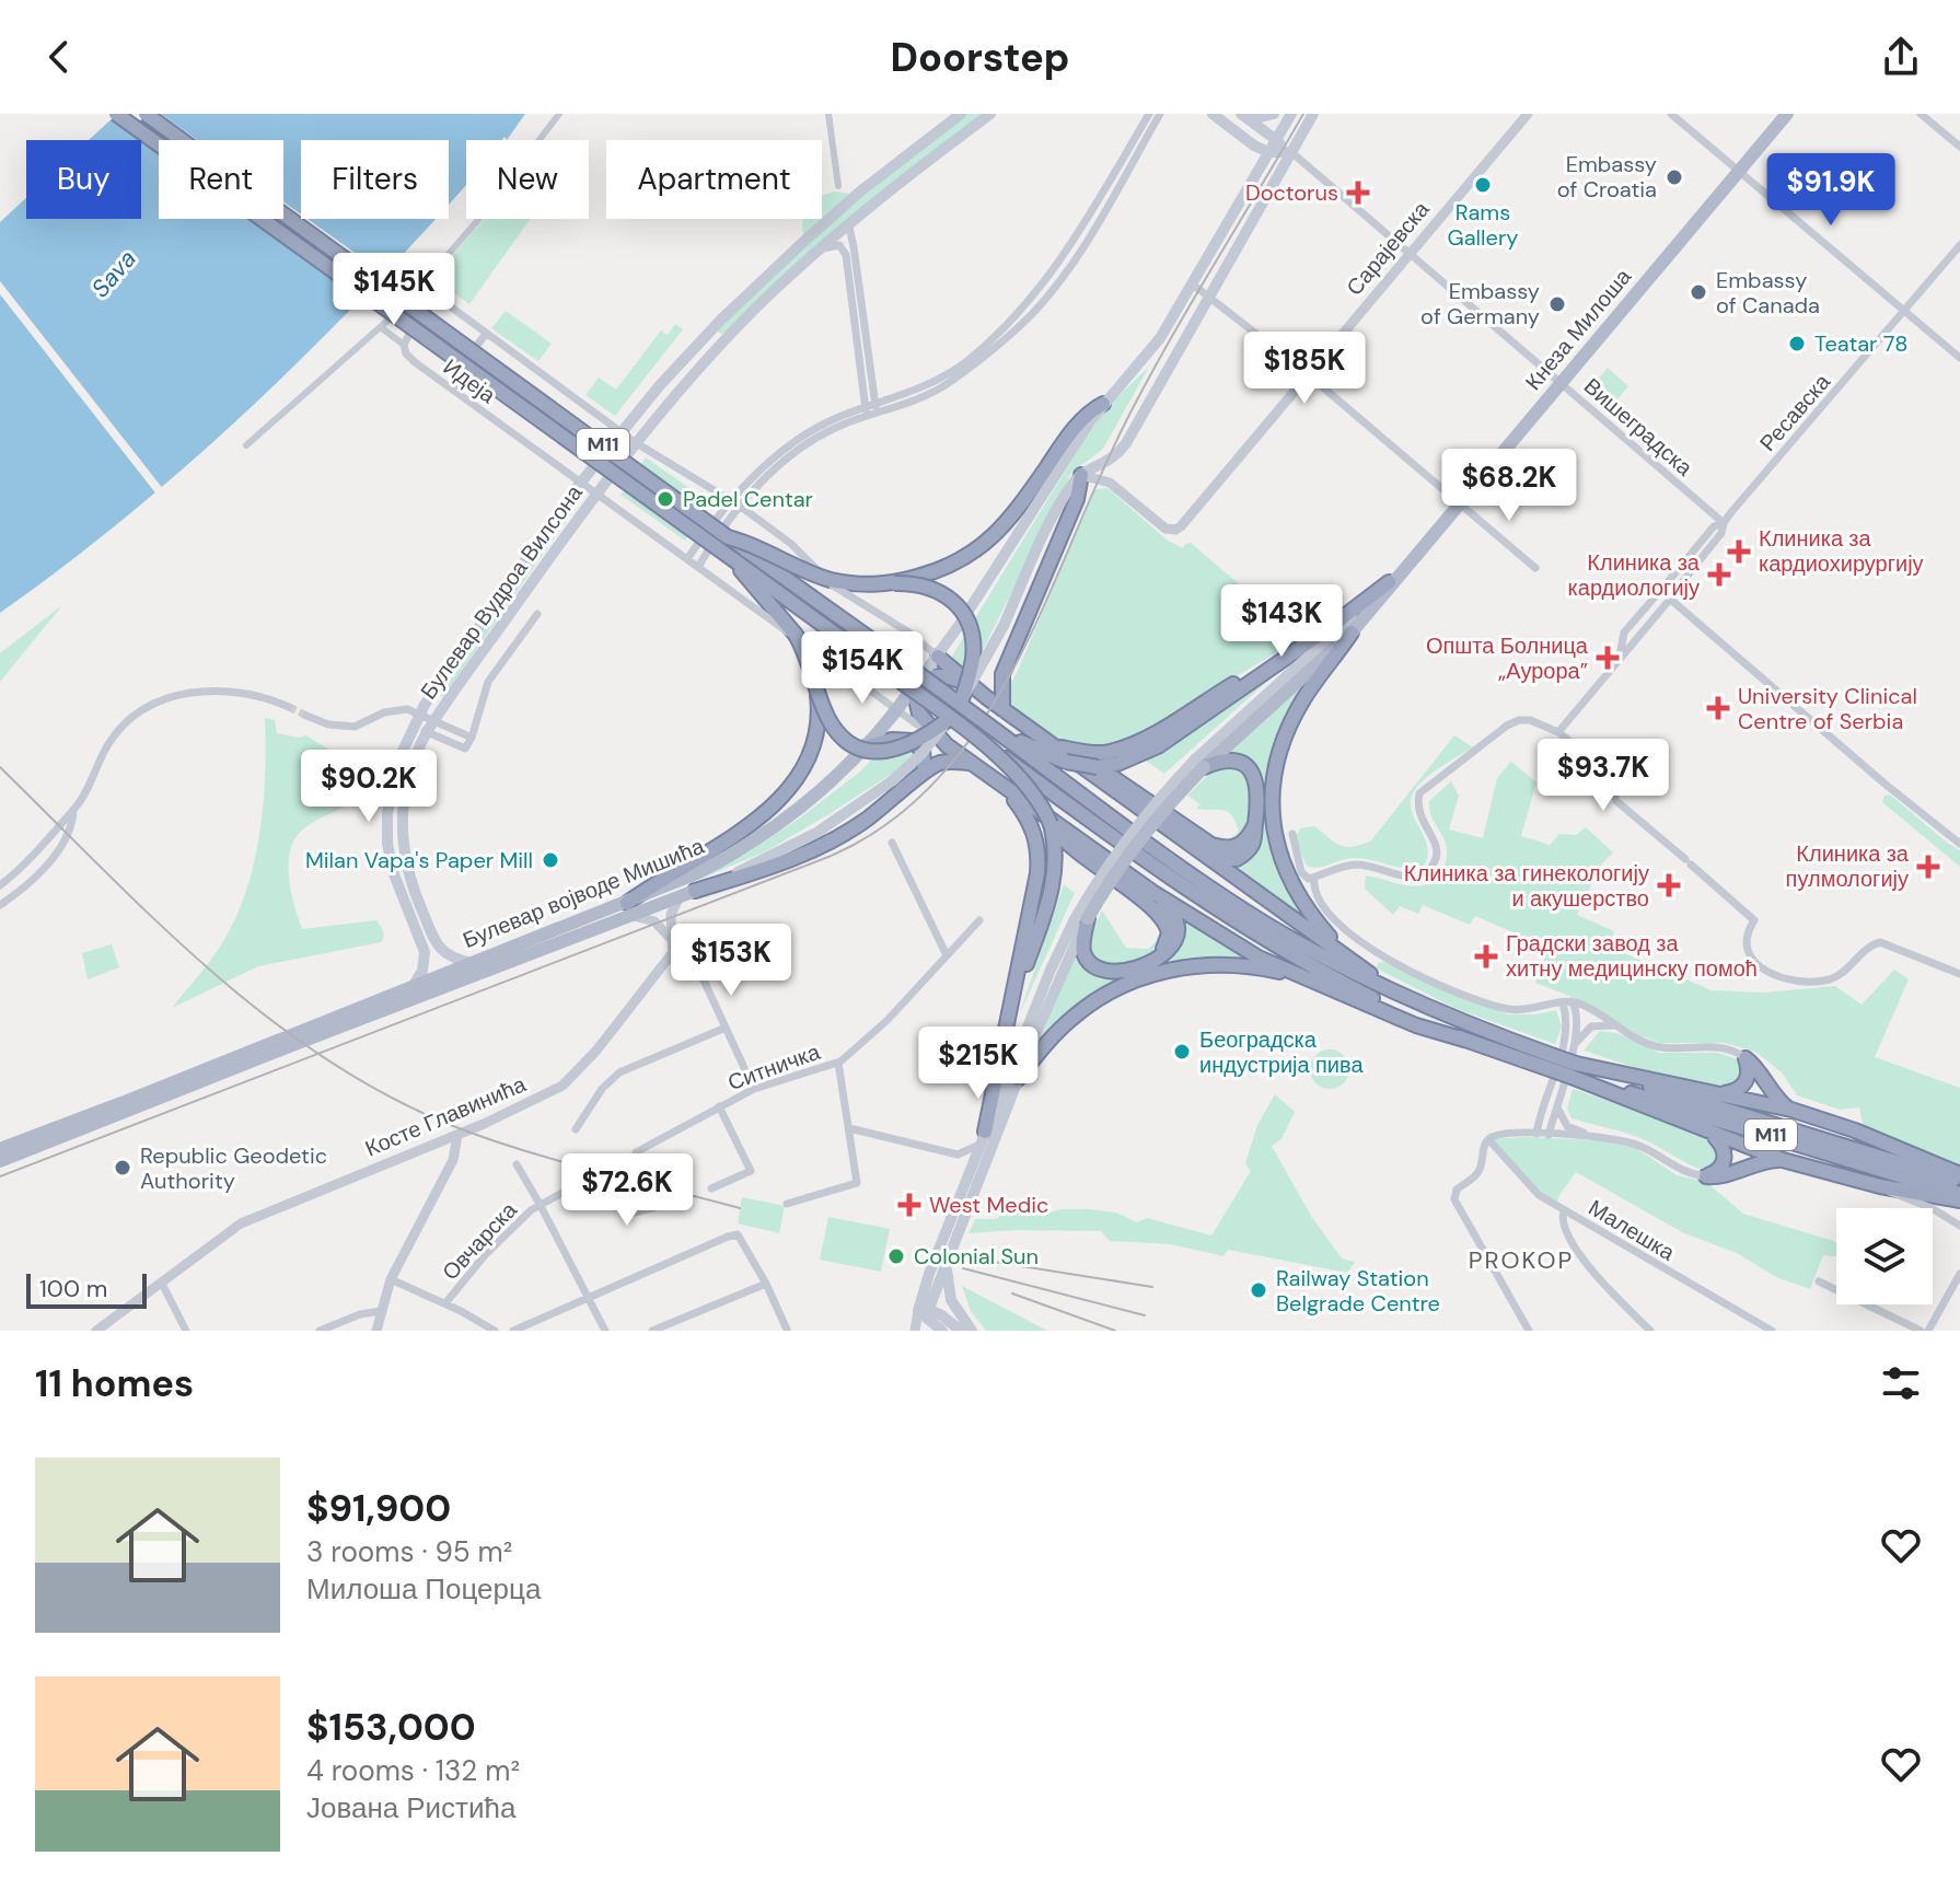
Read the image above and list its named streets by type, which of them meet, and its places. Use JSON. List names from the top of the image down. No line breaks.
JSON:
{"streets":{"highway":["M11"],"main road":["Кнеза Милоша","Булевар Вудроа Вилсона","Булевар војводе Мишића"],"street":["Сарајевска","Идеја","Ресавска","Вишеградска","Ситничка","Косте Главинића","Малешка","Овчарска"]},"crossings":[["Сарајевска","Вишеградска"],["Сарајевска","Булевар војводе Мишића"],["Кнеза Милоша","Вишеградска"],["Идеја","Булевар Вудроа Вилсона"],["Идеја","Булевар војводе Мишића"],["Ресавска","Вишеградска"],["Булевар Вудроа Вилсона","Булевар војводе Мишића"],["Булевар војводе Мишића","Косте Главинића"]],"districts":["PROKOP"],"water":["Sava"],"places":{"other":["Embassy of Croatia","Rams Gallery","Embassy of Canada","Embassy of Germany","Teatar 78","Padel Centar","Milan Vapa's Paper Mill","Београдска индустрија пива","Republic Geodetic Authority","Colonial Sun","Railway Station Belgrade Centre"],"health":["Doctorus","Клиника за кардиохирургију","Клиника за кардиологију","Општа Болница „Аурора”","University Clinical Centre of Serbia","Клиника за пулмологију","Клиника за гинекологију и акушерство","Градски завод за хитну медицинску помоћ","West Medic"]},"scale_bar":"100 m","page":{"header":"Doorstep","chip":["Buy","Rent","Filters","New","Apartment"],"price":["$91.9K","$145K","$185K","$68.2K","$143K","$154K","$93.7K","$90.2K","$153K","$215K","$72.6K"],"scale":"100 m","heading":"11 homes","list":[{"name":"$91,900","note":"3 rooms · 95 m² · Милоша Поцерца"},{"name":"$153,000","note":"4 rooms · 132 m² · Јована Ристића"}]}}
